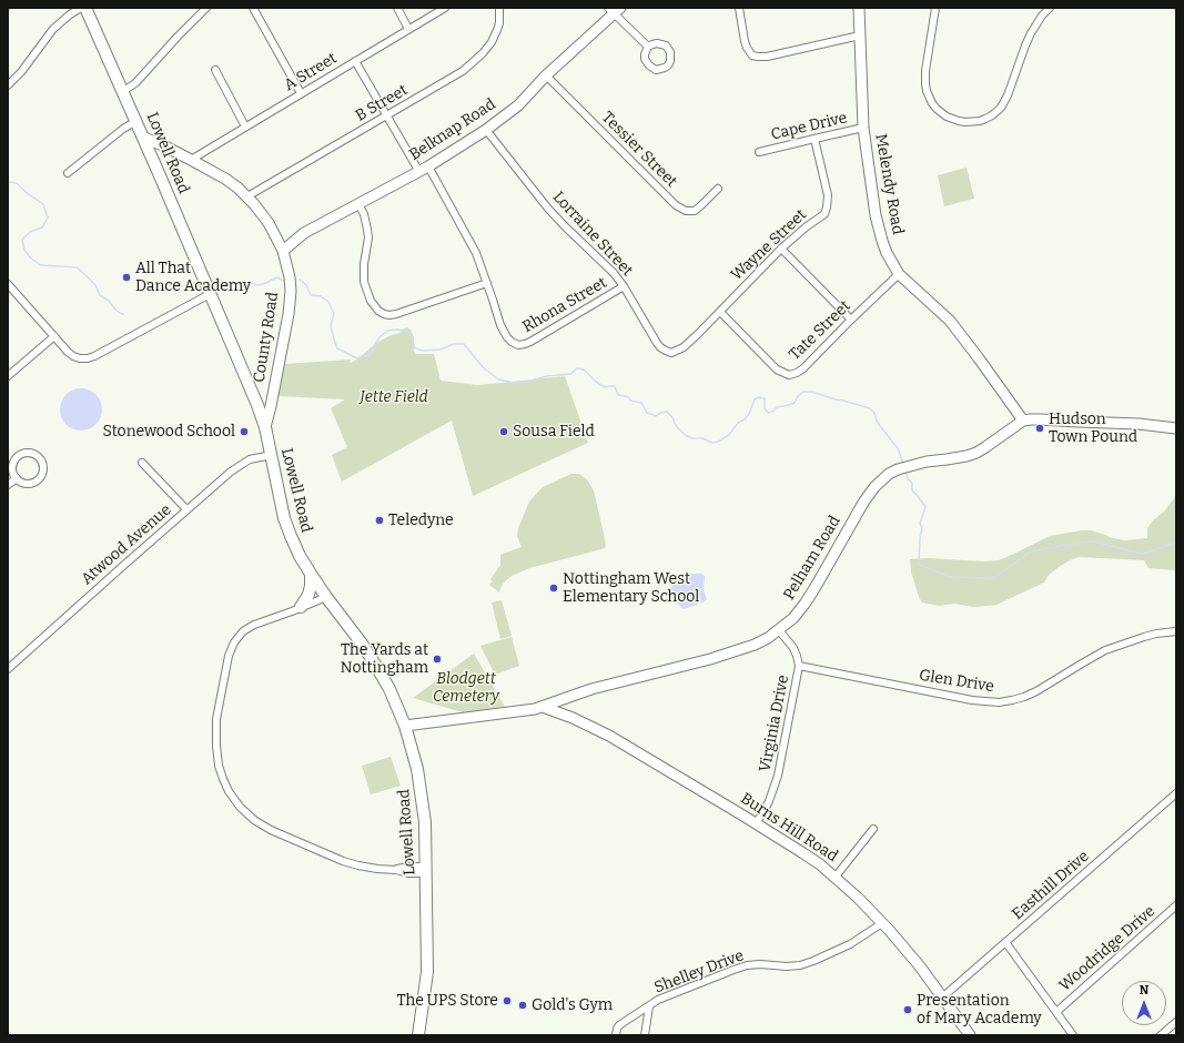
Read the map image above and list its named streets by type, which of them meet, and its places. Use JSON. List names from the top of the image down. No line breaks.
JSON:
{"streets":{"main road":["Lowell Road"],"street":["A Street","B Street","Cape Drive","Belknap Road","Tessier Street","Melendy Road","Lorraine Street","Wayne Street","Rhona Street","Tate Street","County Road","Atwood Avenue","Pelham Road","Glen Drive","Virginia Drive","Burns Hill Road","Easthill Drive","Woodridge Drive","Shelley Drive"]},"crossings":[["A Street","County Road"],["B Street","County Road"],["Cape Drive","Melendy Road"],["Cape Drive","Wayne Street"],["Belknap Road","Tessier Street"],["Belknap Road","Lorraine Street"],["Belknap Road","County Road"],["Lowell Road","County Road"],["Lowell Road","Atwood Avenue"],["Lowell Road","Pelham Road"],["Melendy Road","Tate Street"],["Melendy Road","Pelham Road"],["Lorraine Street","Wayne Street"],["Lorraine Street","Rhona Street"],["Wayne Street","Tate Street"],["Pelham Road","Virginia Drive"],["Pelham Road","Burns Hill Road"],["Glen Drive","Virginia Drive"],["Virginia Drive","Burns Hill Road"],["Burns Hill Road","Easthill Drive"],["Burns Hill Road","Shelley Drive"]],"parks":["Jette Field","Blodgett Cemetery"],"places":["All That Dance Academy","Hudson Town Pound","Stonewood School","Sousa Field","Teledyne","Nottingham West Elementary School","The Yards at Nottingham","The UPS Store","Gold's Gym","Presentation of Mary Academy"],"north":"top"}
